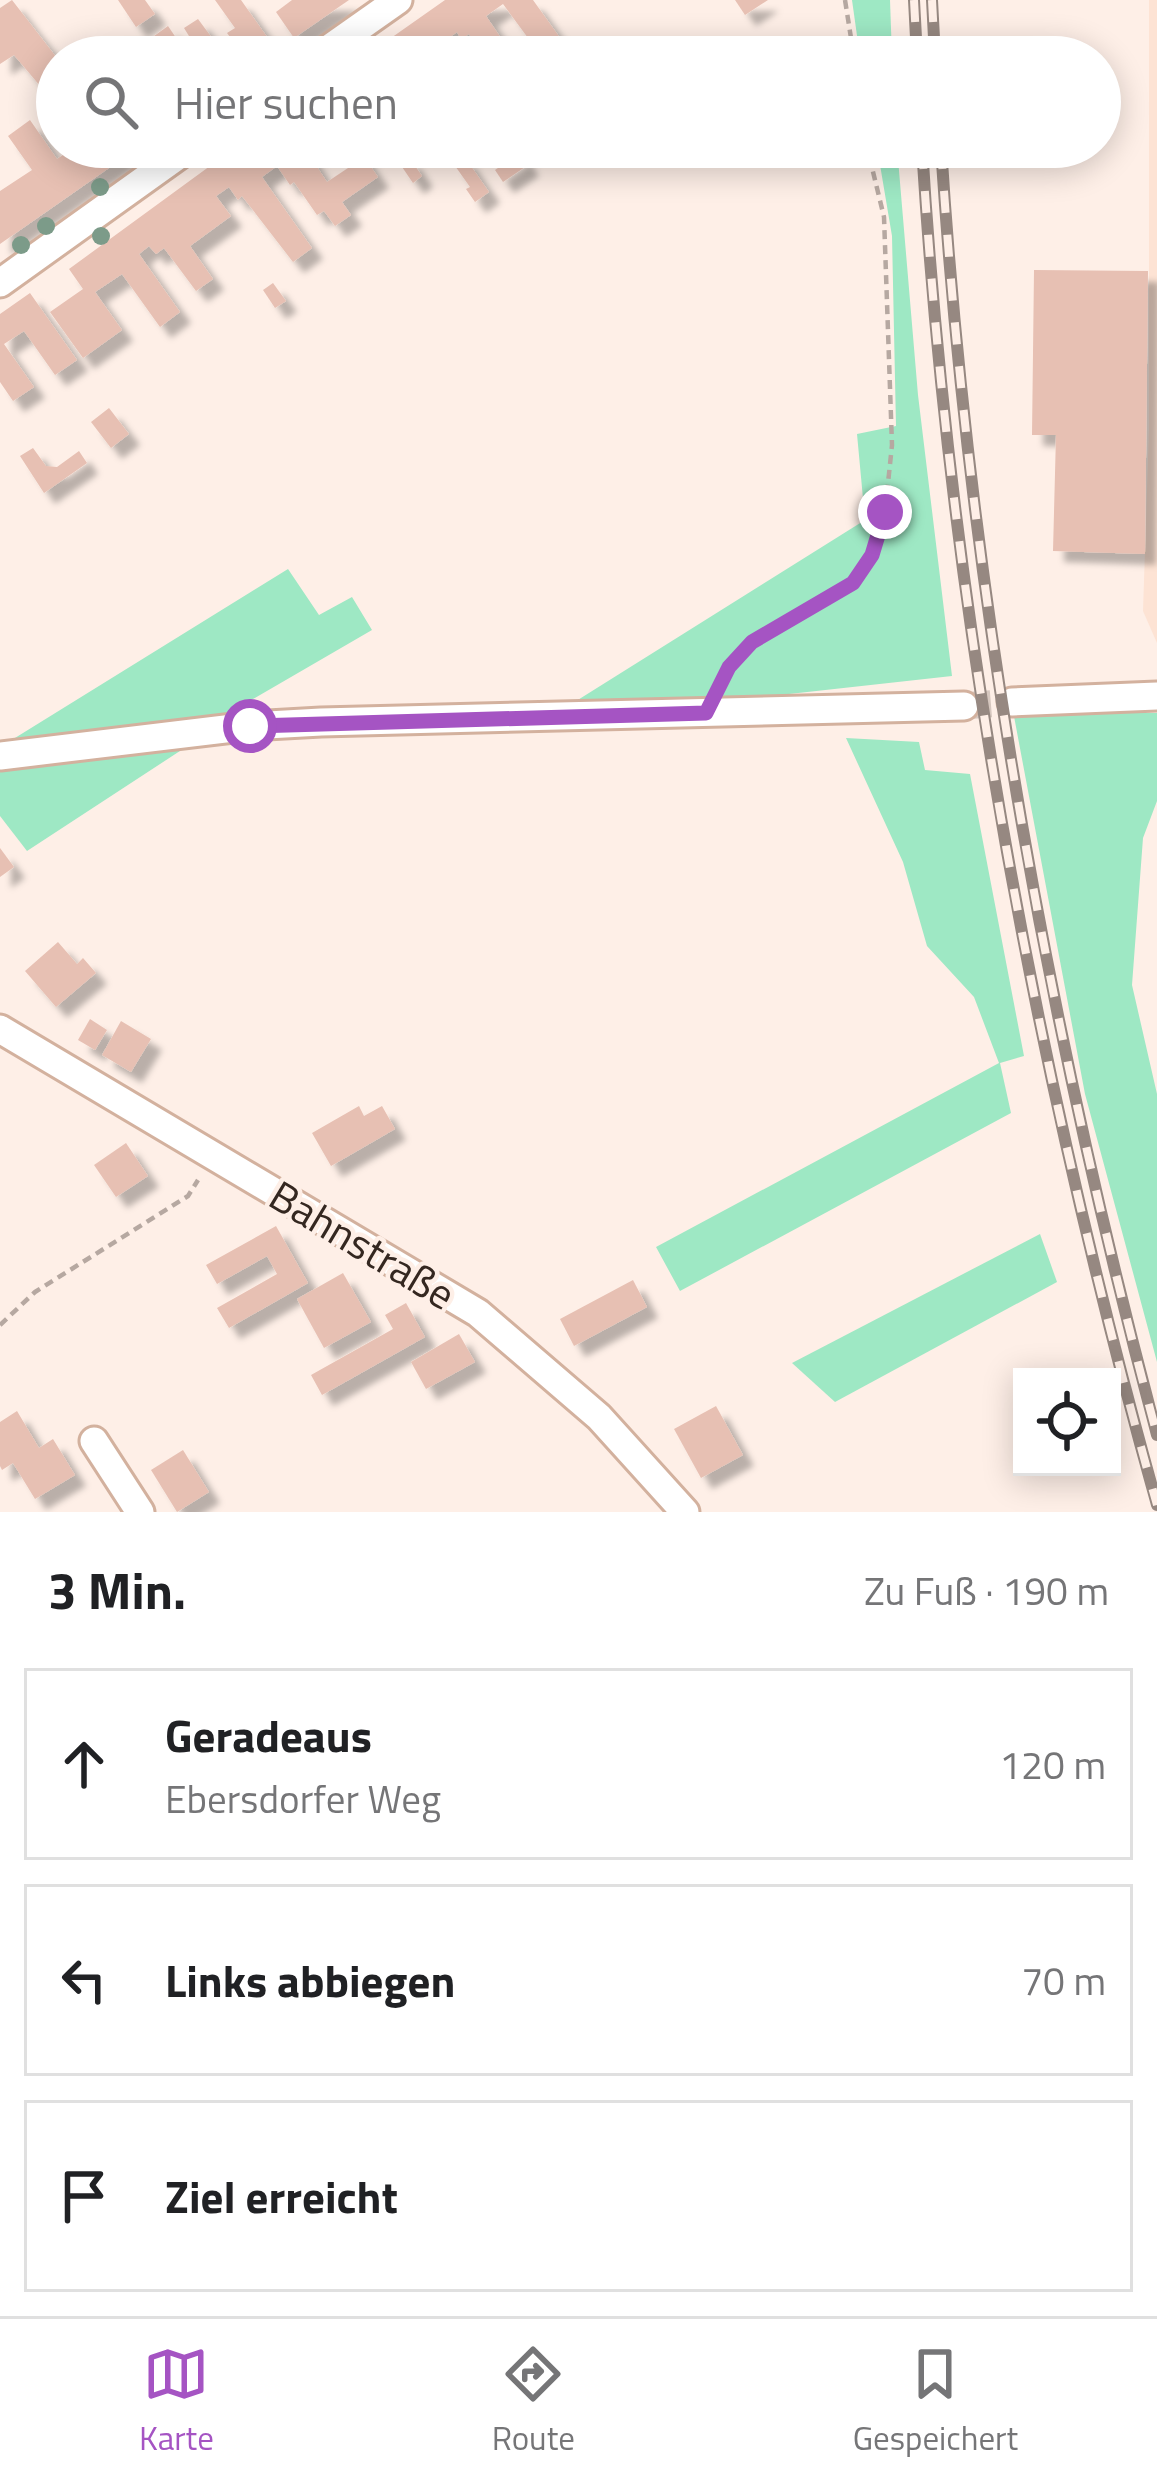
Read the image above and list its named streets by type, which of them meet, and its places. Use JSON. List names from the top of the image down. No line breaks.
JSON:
{"streets":{"street":["Bahnstraße"]},"page":{"search":"Hier suchen","heading":["3 Min.","Zu Fuß · 190 m"],"list":[["Geradeaus","Ebersdorfer Weg","120 m"],["Links abbiegen","70 m"],"Ziel erreicht"],"nav":["Karte","Route","Gespeichert"]}}
